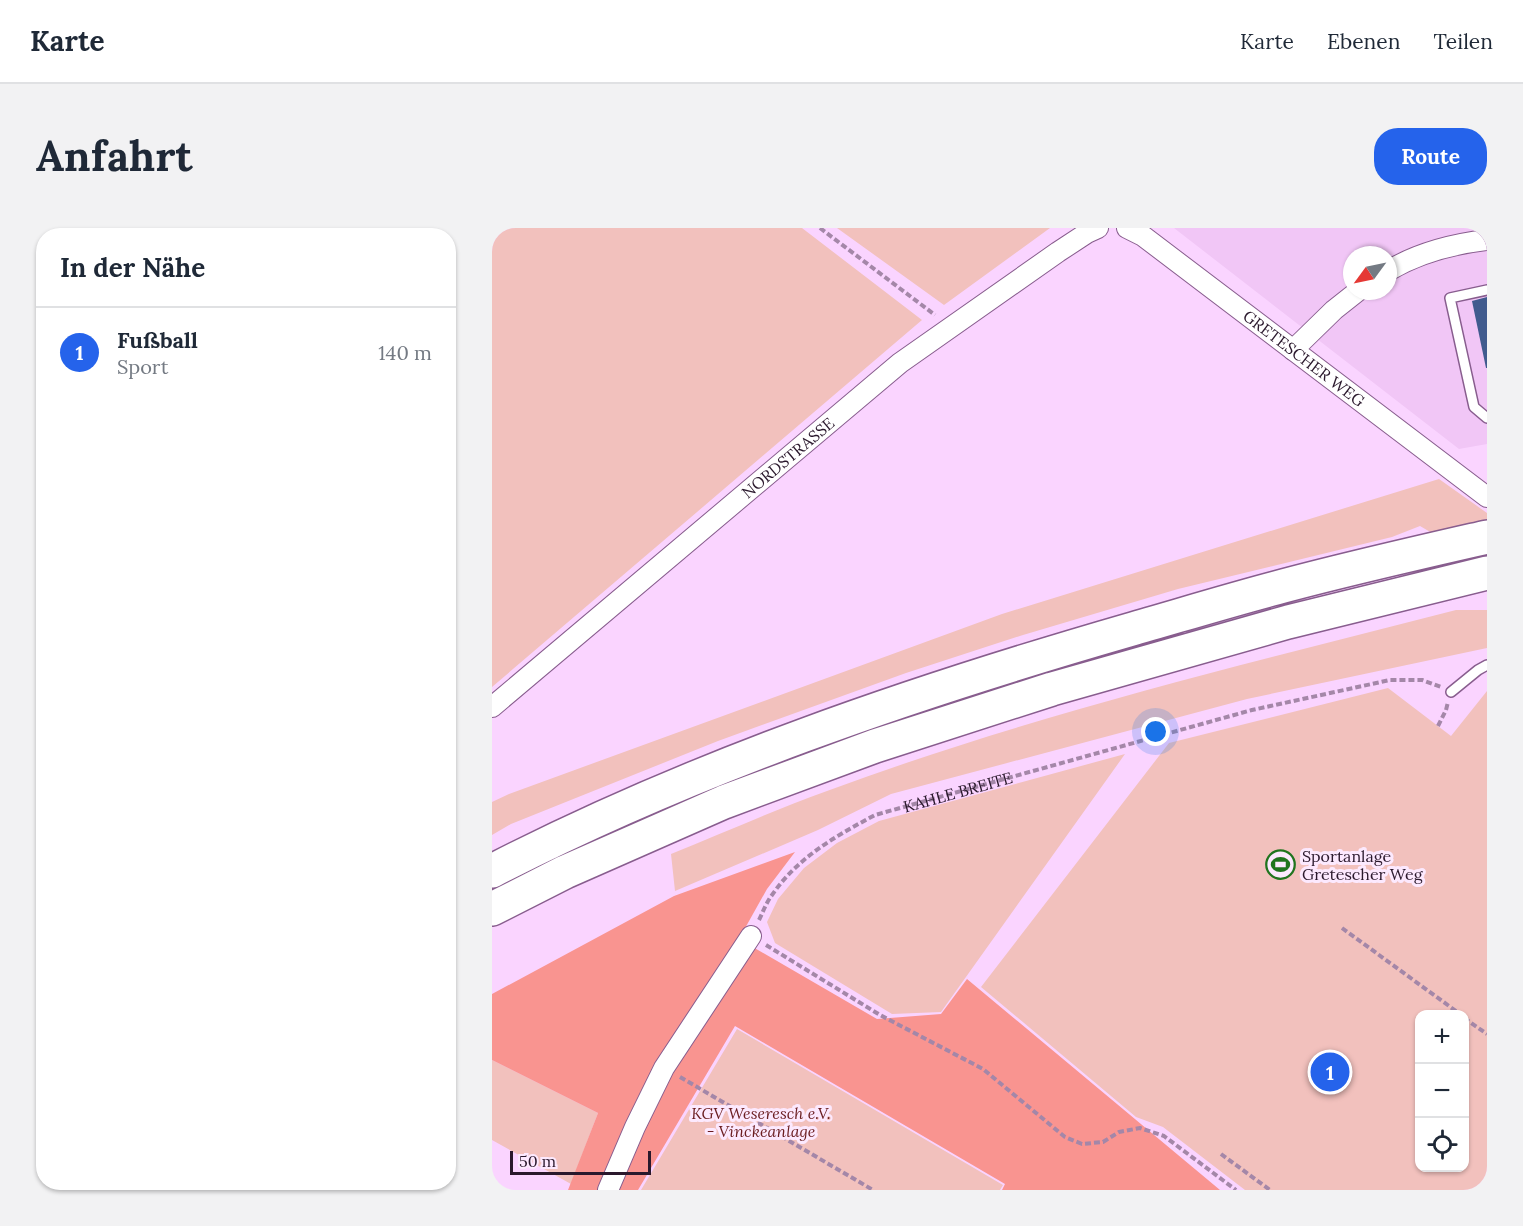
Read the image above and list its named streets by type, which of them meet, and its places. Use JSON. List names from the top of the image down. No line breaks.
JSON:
{"streets":{"street":["GRETESCHER WEG","NORDSTRASSE"],"path":["KAHLE BREITE"]},"parks":["KGV Weseresch e.V. - Vinckeanlage"],"places":{"sports":["Sportanlage Gretescher Weg"]},"scale_bar":"50 m","north":"bottom left","page":{"header":"Karte","nav":["Karte","Ebenen","Teilen"],"buttons":"Route","title":"Anfahrt","heading":"In der Nähe","list":[{"mark":"1","name":"Fußball","note":"Sport","value":"140 m"}],"map_buttons":["+","−"],"pins":"1","scale":"50 m"}}
